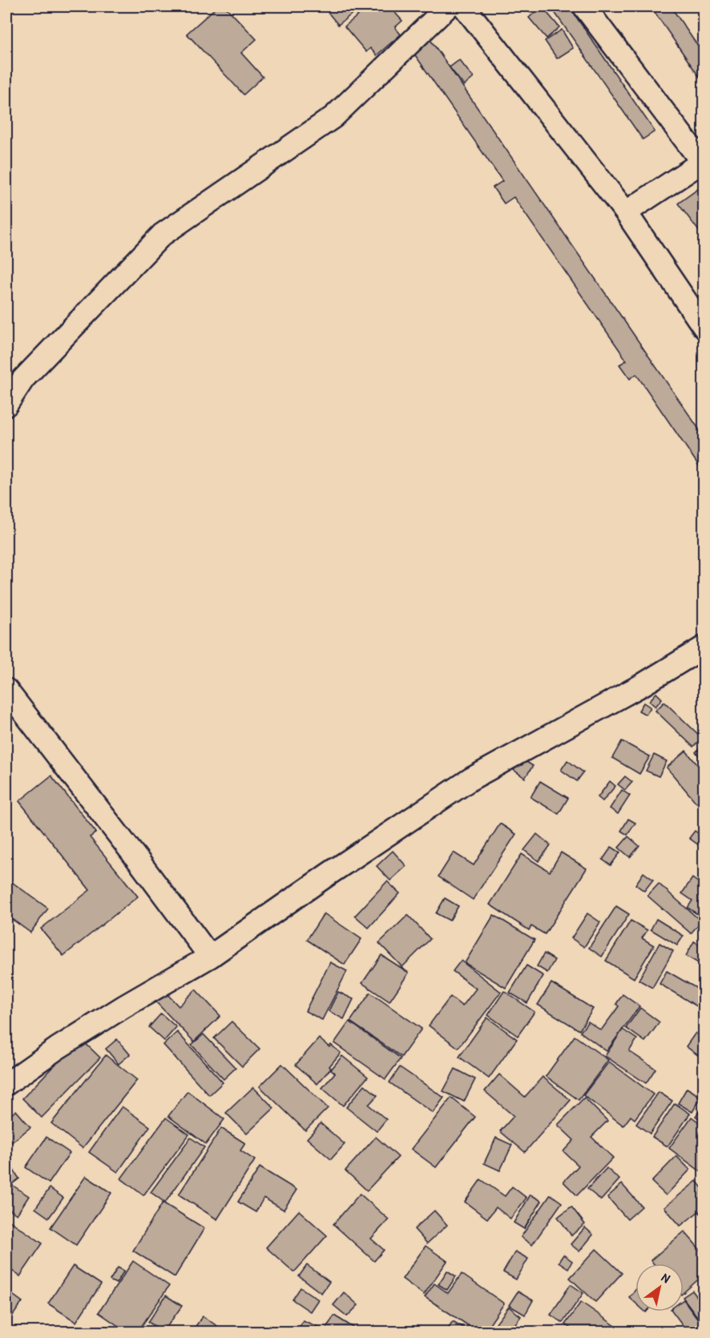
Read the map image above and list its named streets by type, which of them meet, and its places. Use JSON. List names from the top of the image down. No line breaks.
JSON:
{"north":"top right"}
